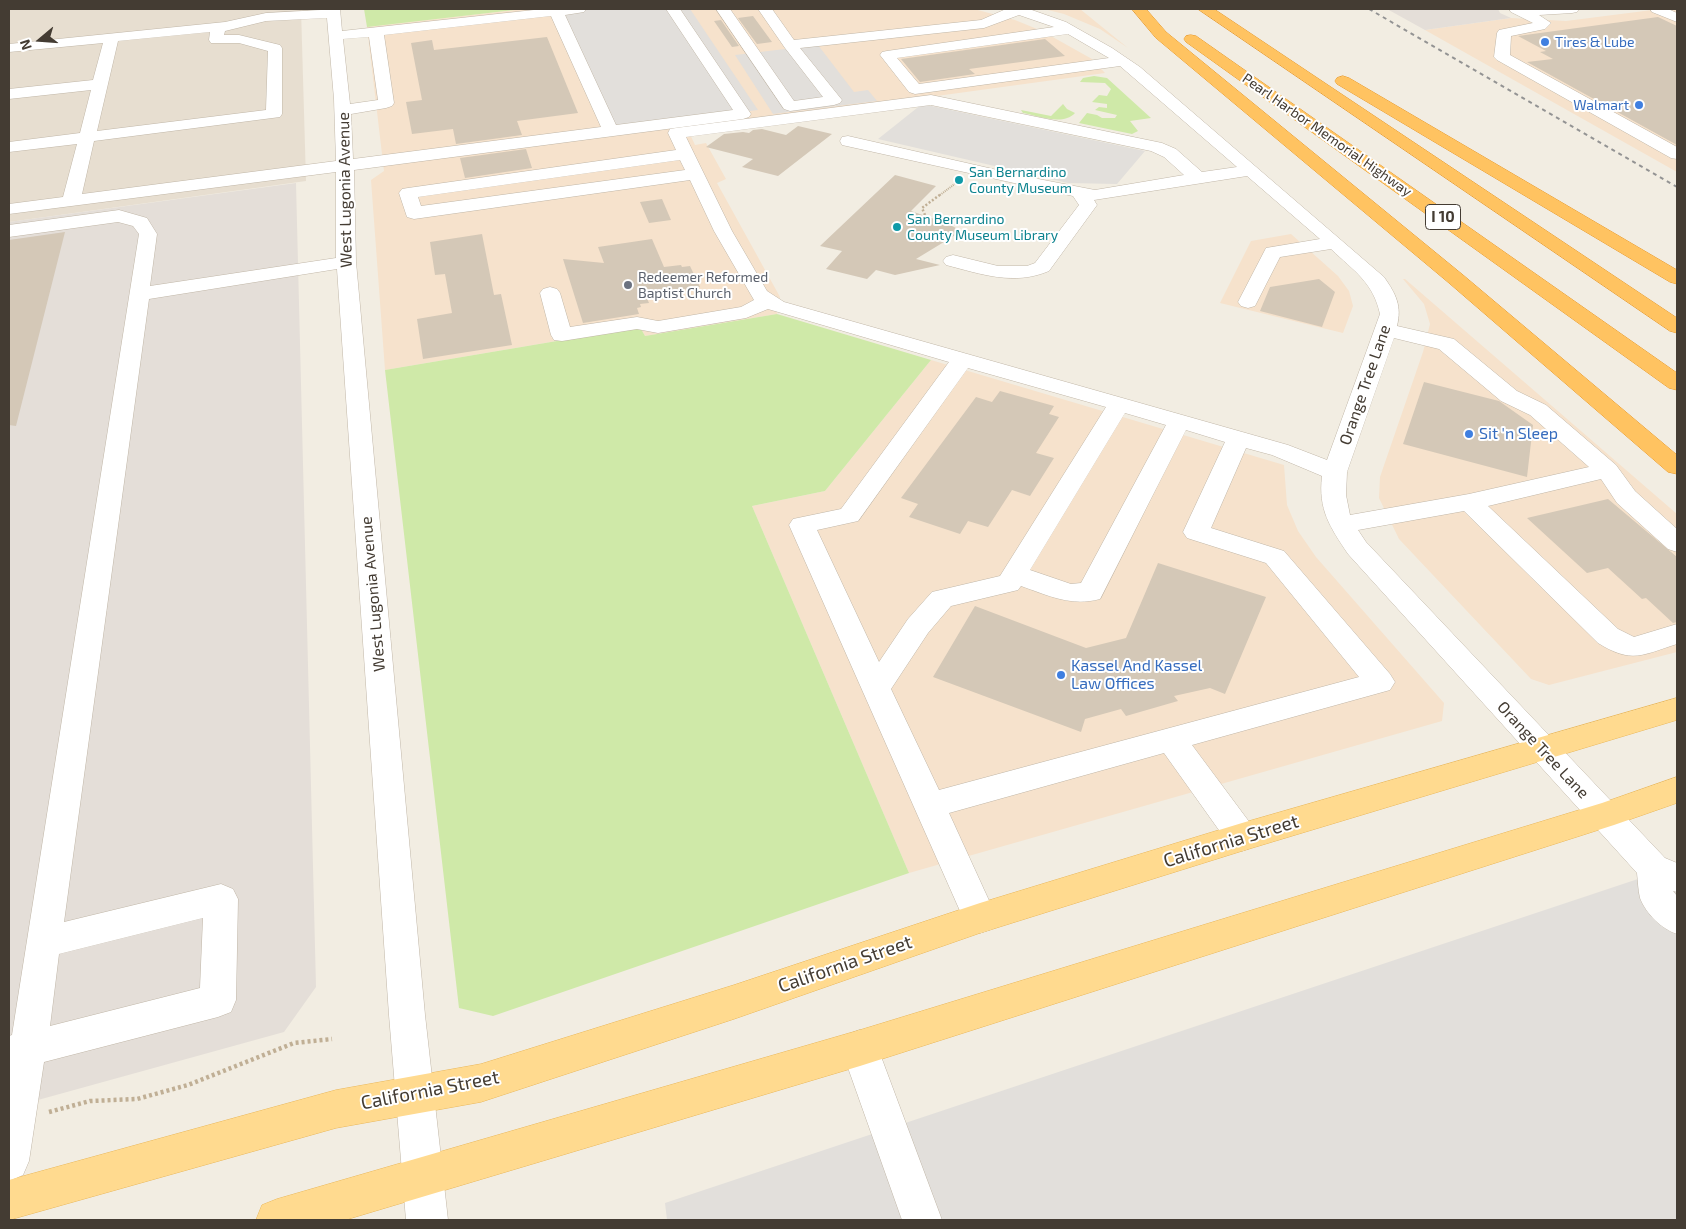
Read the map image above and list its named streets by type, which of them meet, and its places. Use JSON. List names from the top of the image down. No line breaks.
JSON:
{"streets":{"highway":["Pearl Harbor Memorial Highway","I 10"],"main road":["California Street"],"street":["West Lugonia Avenue","Orange Tree Lane"]},"crossings":[["West Lugonia Avenue","California Street"],["Orange Tree Lane","California Street"]],"places":["Tires & Lube","Walmart","San Bernardino County Museum","San Bernardino County Museum Library","Redeemer Reformed Baptist Church","Sit 'n Sleep","Kassel And Kassel Law Offices"],"north":"left"}
